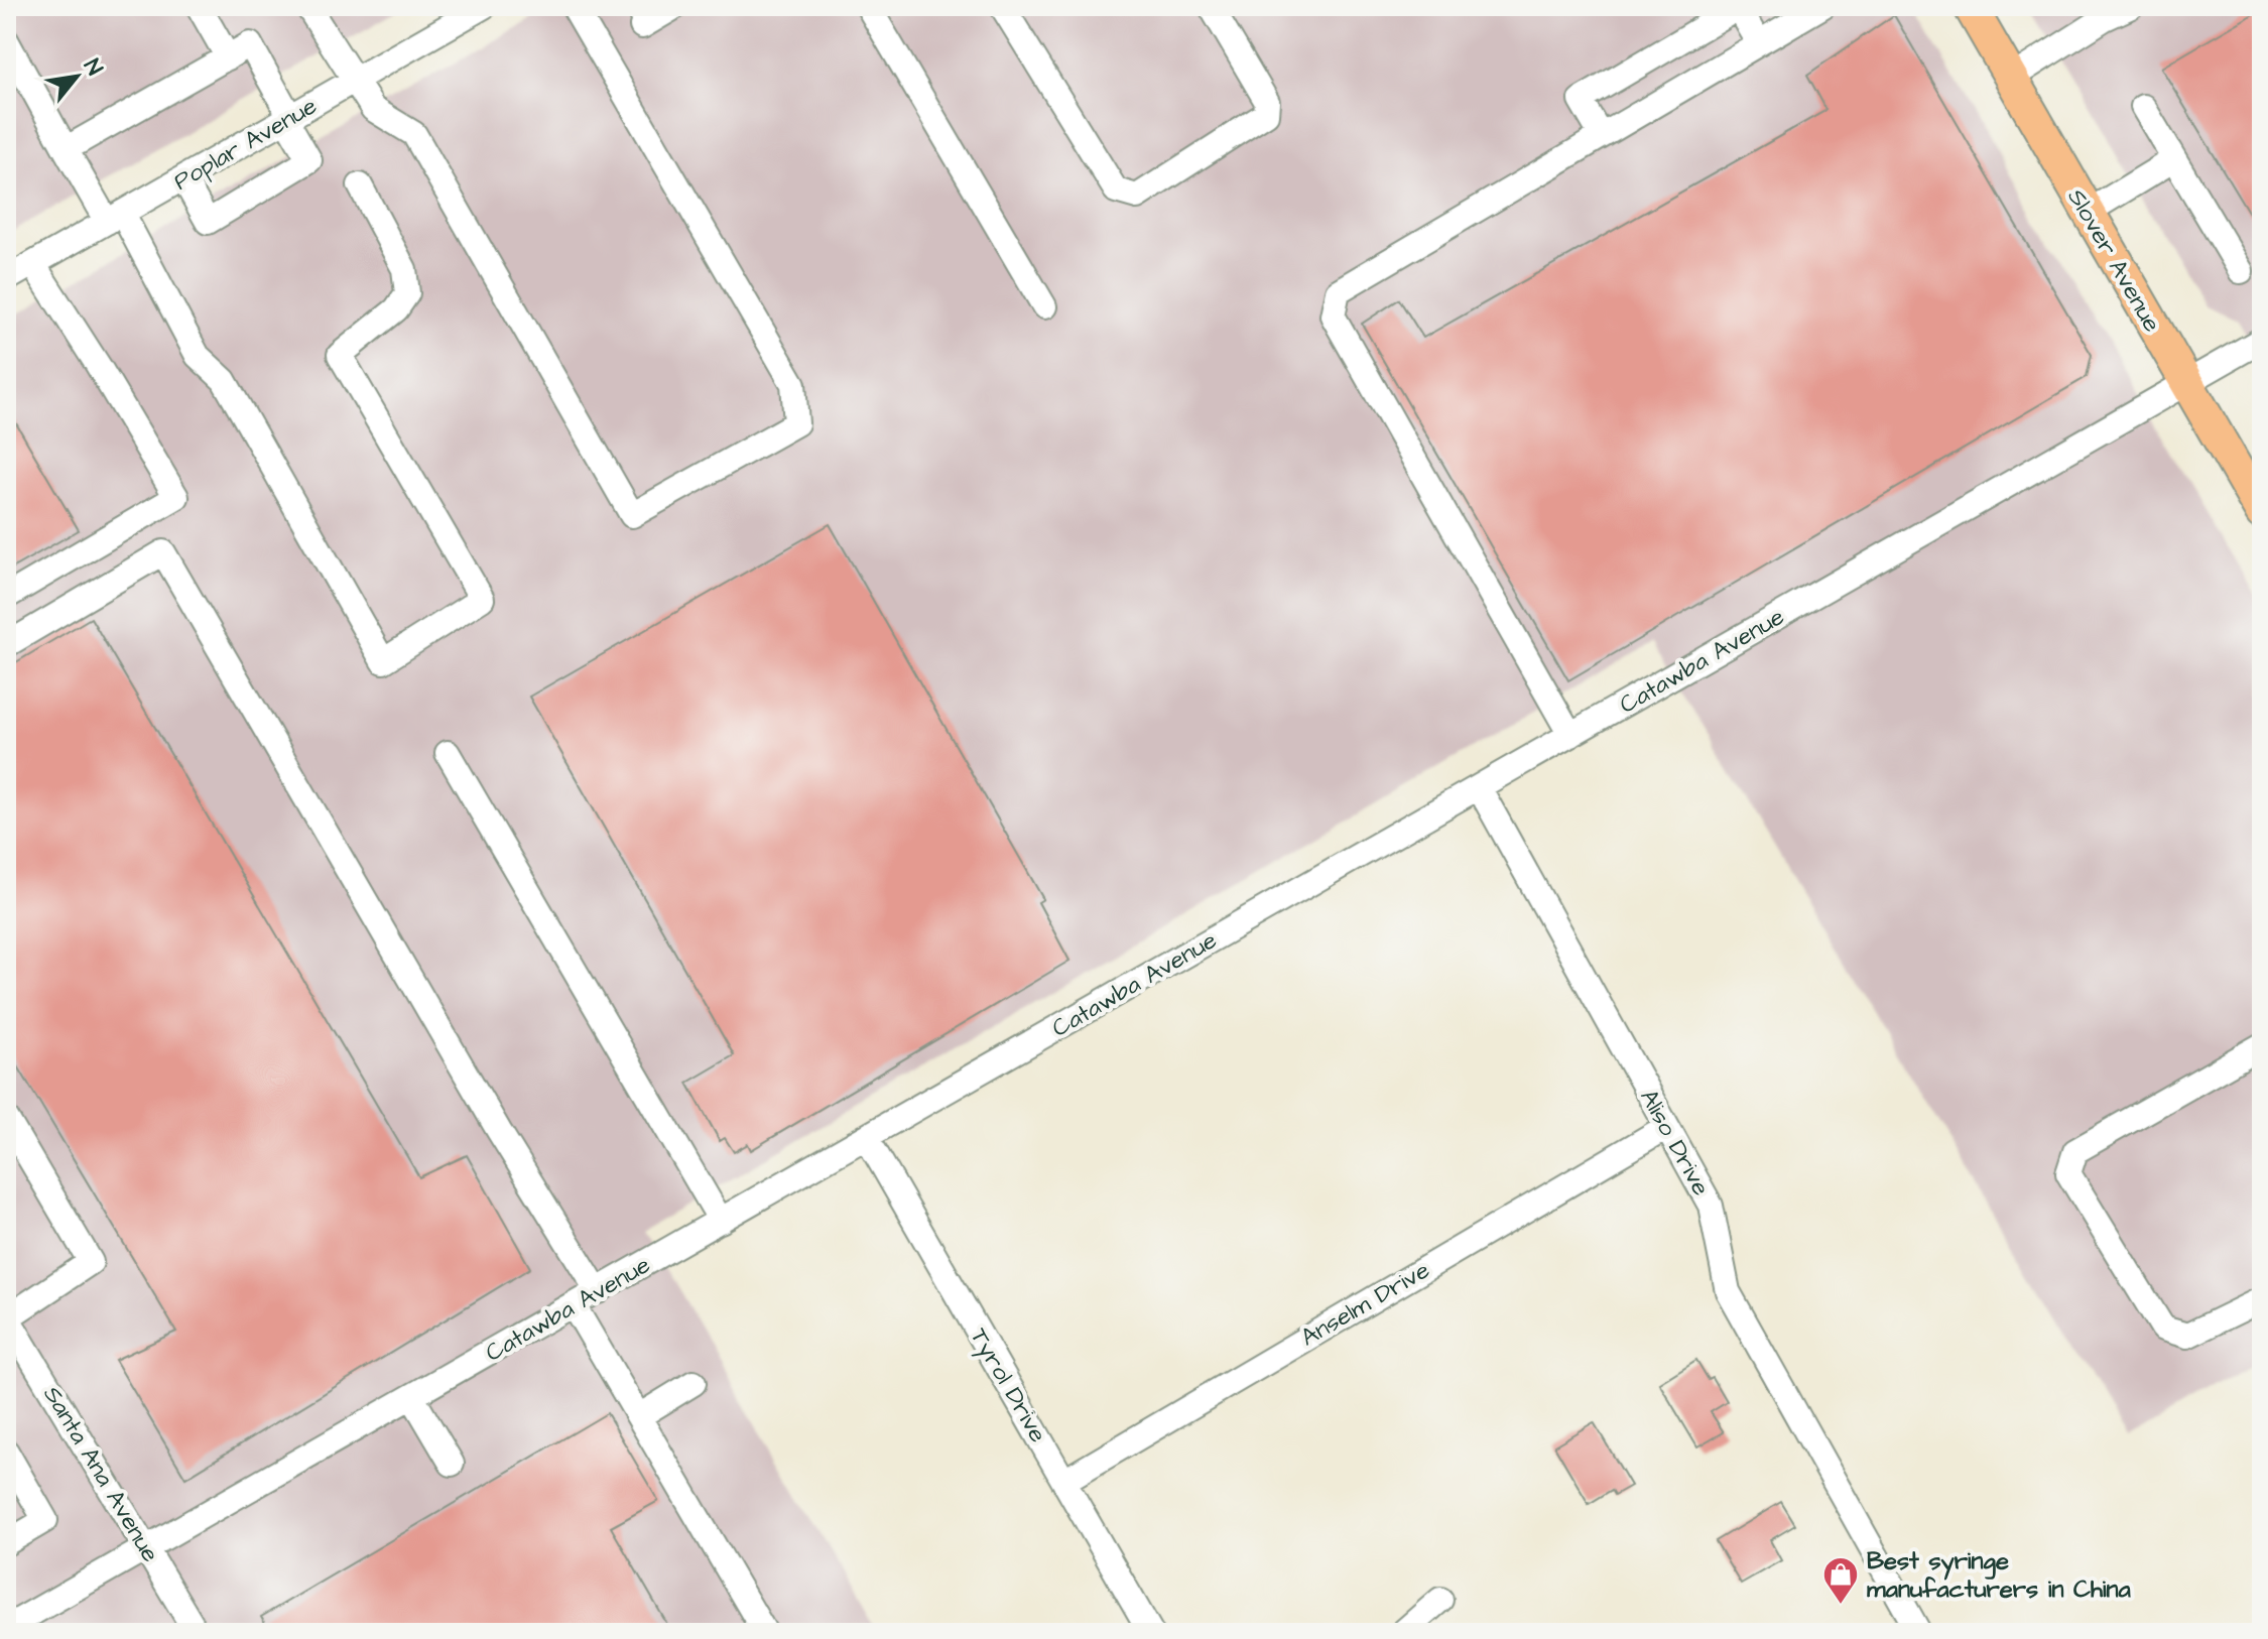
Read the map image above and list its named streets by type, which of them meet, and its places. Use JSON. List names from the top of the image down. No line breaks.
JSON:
{"streets":{"main road":["Slover Avenue"],"street":["Poplar Avenue","Catawba Avenue","Aliso Drive","Anselm Drive","Tyrol Drive","Santa Ana Avenue"]},"crossings":[["Slover Avenue","Catawba Avenue"],["Catawba Avenue","Aliso Drive"],["Catawba Avenue","Tyrol Drive"],["Catawba Avenue","Santa Ana Avenue"],["Aliso Drive","Anselm Drive"],["Anselm Drive","Tyrol Drive"]],"places":{"shop":["Best syringe manufacturers in China"]},"north":"top right"}
